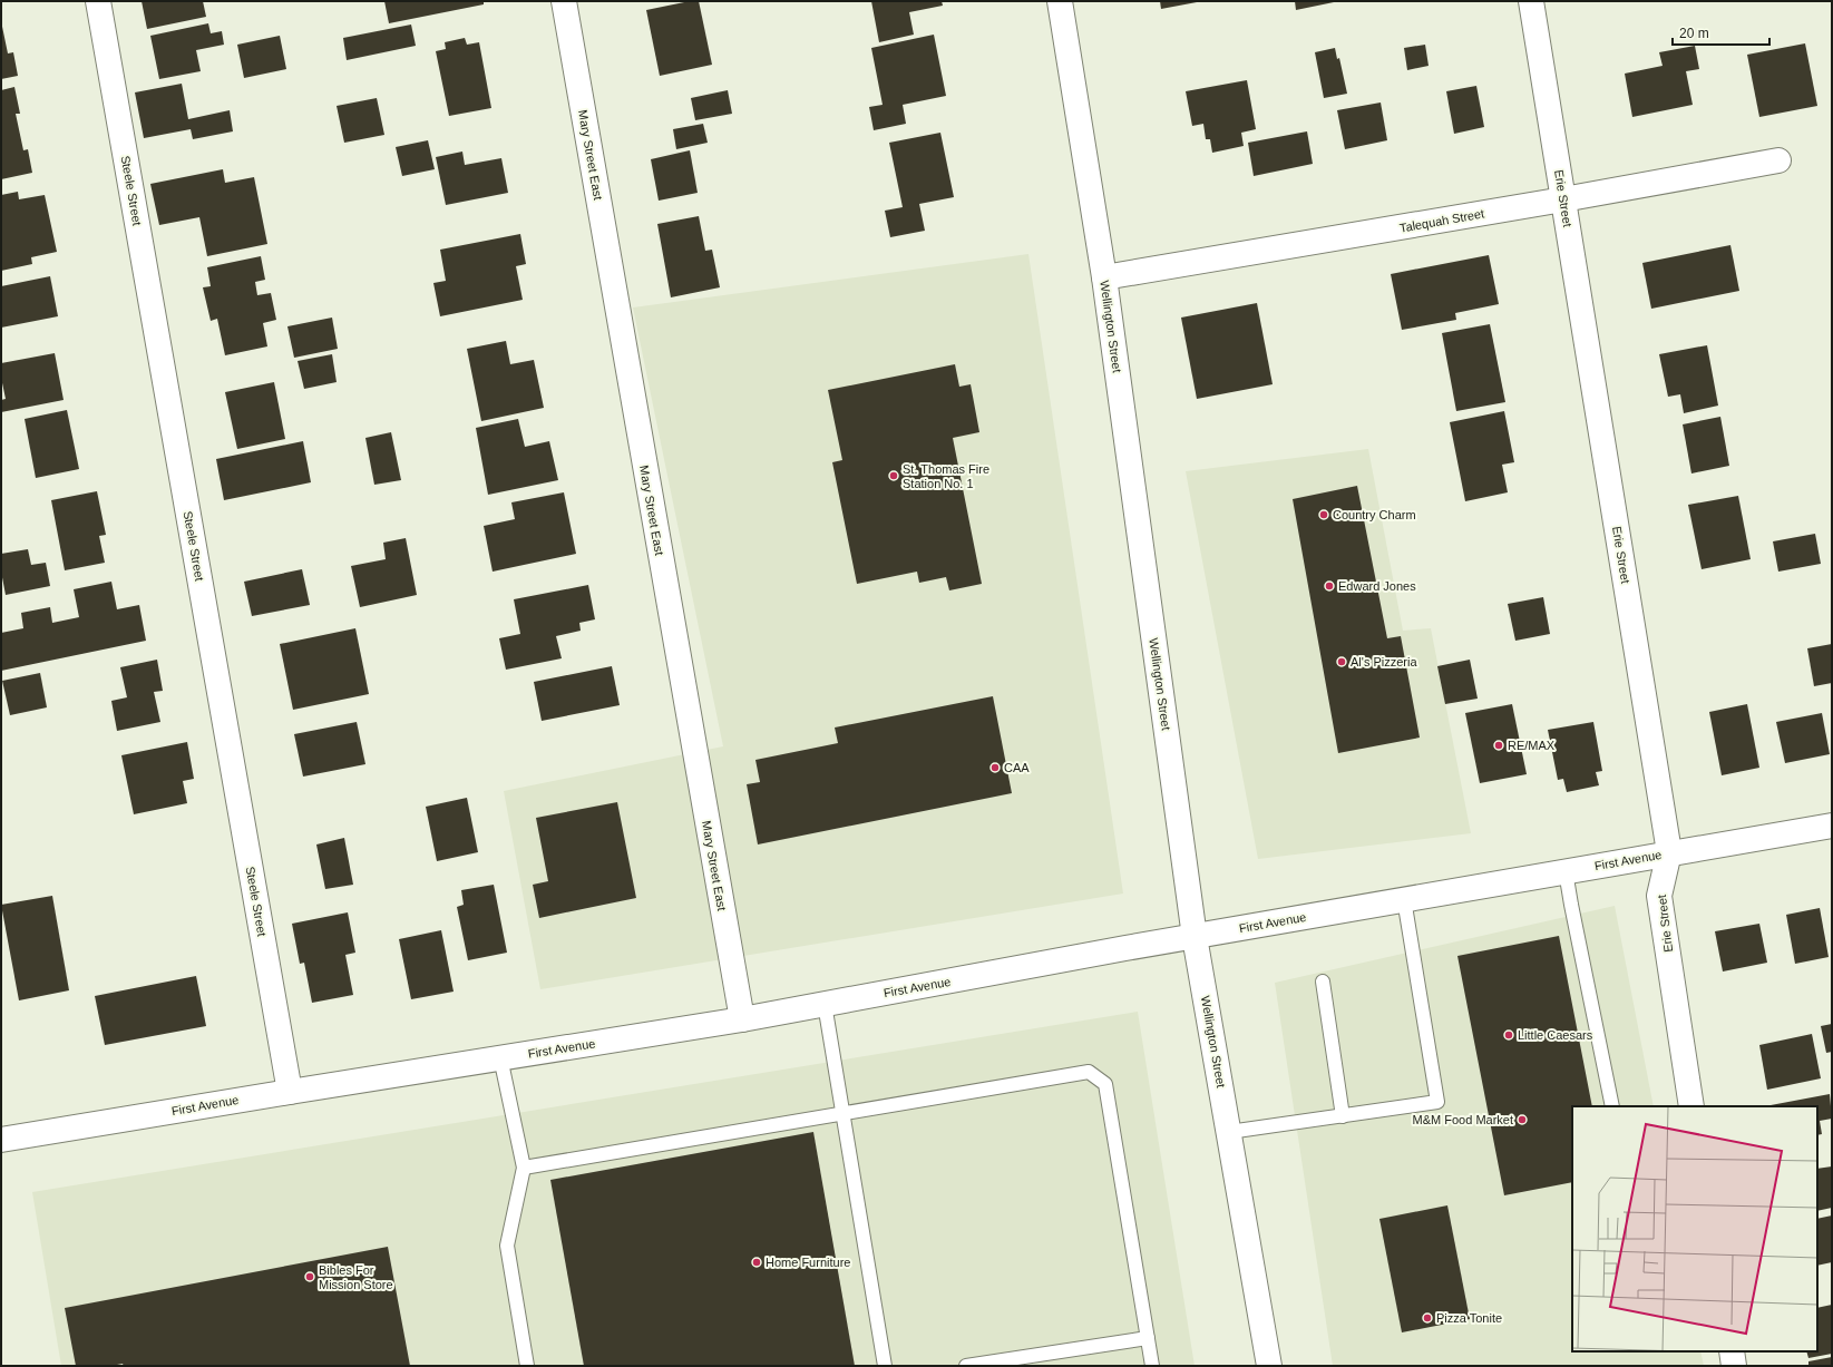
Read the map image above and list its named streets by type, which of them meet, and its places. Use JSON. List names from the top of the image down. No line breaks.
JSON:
{"streets":{"street":["Mary Street East","Steele Street","Erie Street","Talequah Street","Wellington Street","First Avenue"]},"crossings":[["Mary Street East","First Avenue"],["Steele Street","First Avenue"],["Erie Street","Talequah Street"],["Erie Street","First Avenue"],["Talequah Street","Wellington Street"],["Wellington Street","First Avenue"]],"places":["St. Thomas Fire Station No. 1","Country Charm","Edward Jones","Al's Pizzeria","RE/MAX","CAA","Little Caesars","M&M Food Market","Home Furniture","Bibles For Mission Store","Pizza Tonite"],"scale_bar":"20 m"}
